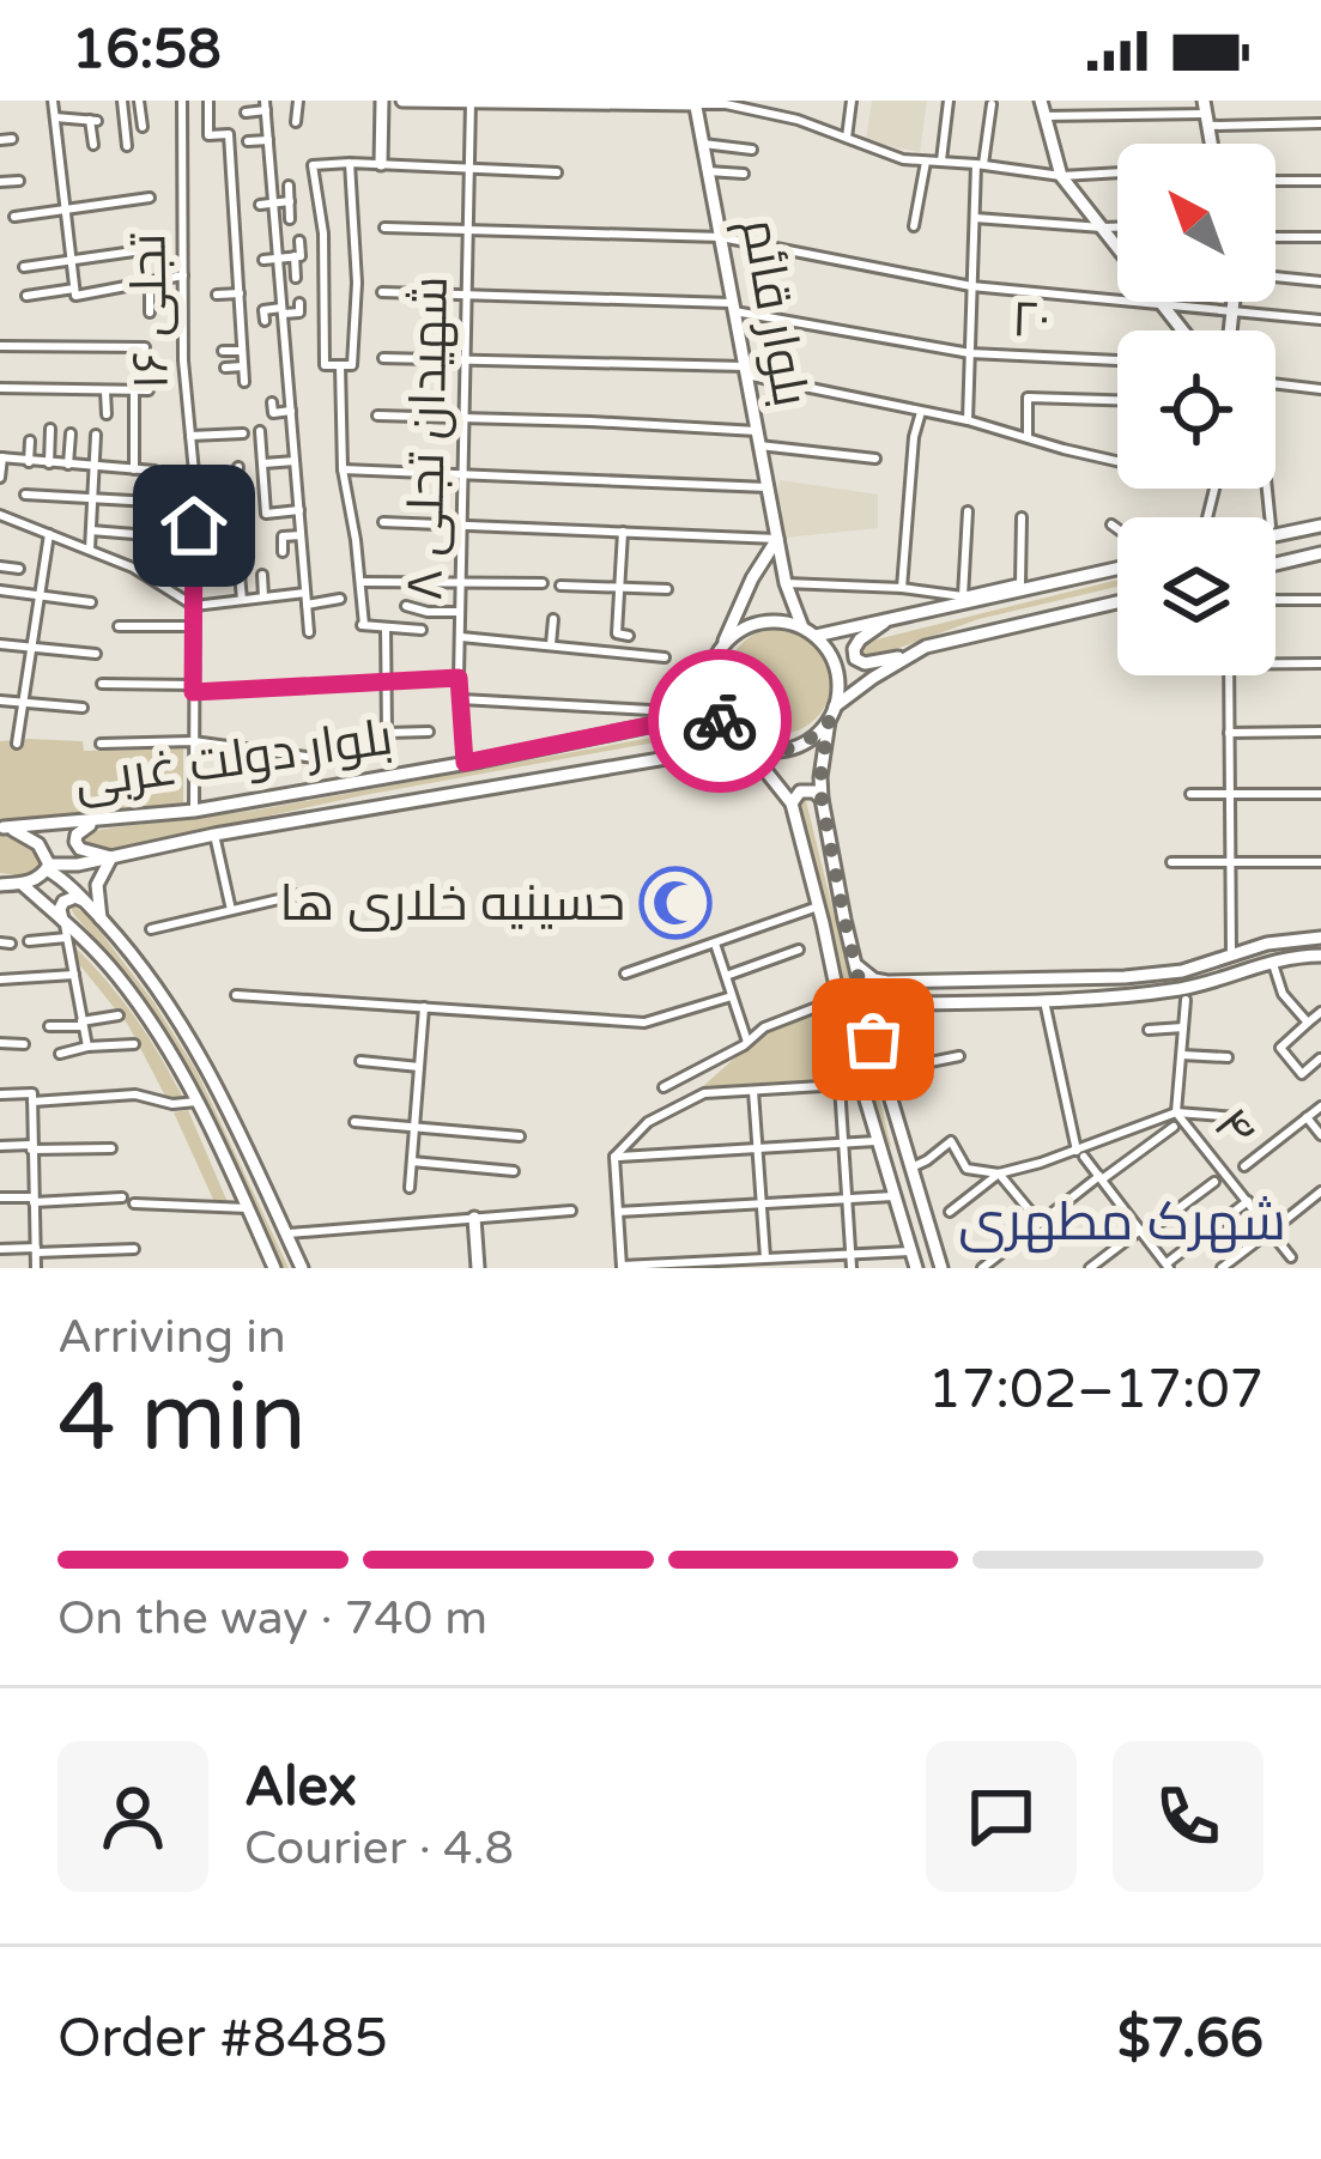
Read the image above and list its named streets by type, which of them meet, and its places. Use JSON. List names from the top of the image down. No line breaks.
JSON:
{"streets":{"main road":["بلوار قائم","بلوار دولت غربی"],"street":["۱۶ تجلی","۲۰","شهیدان تجلی ۸","۴"]},"crossings":[["۱۶ تجلی","بلوار دولت غربی"],["بلوار قائم","۲۰"],["بلوار قائم","بلوار دولت غربی"],["۲۰","شهیدان تجلی ۸"],["شهیدان تجلی ۸","بلوار دولت غربی"]],"districts":["شهرک مطهری"],"places":{"mosque":["حسینیه خلاری ها"]},"north":"top left","page":{"status":"16:58","heading":["4 min","Arriving in","17:02–17:07"],"panel":["Alex","Courier · 4.8","Order #8485","$7.66"],"bar":"On the way · 740 m"}}
